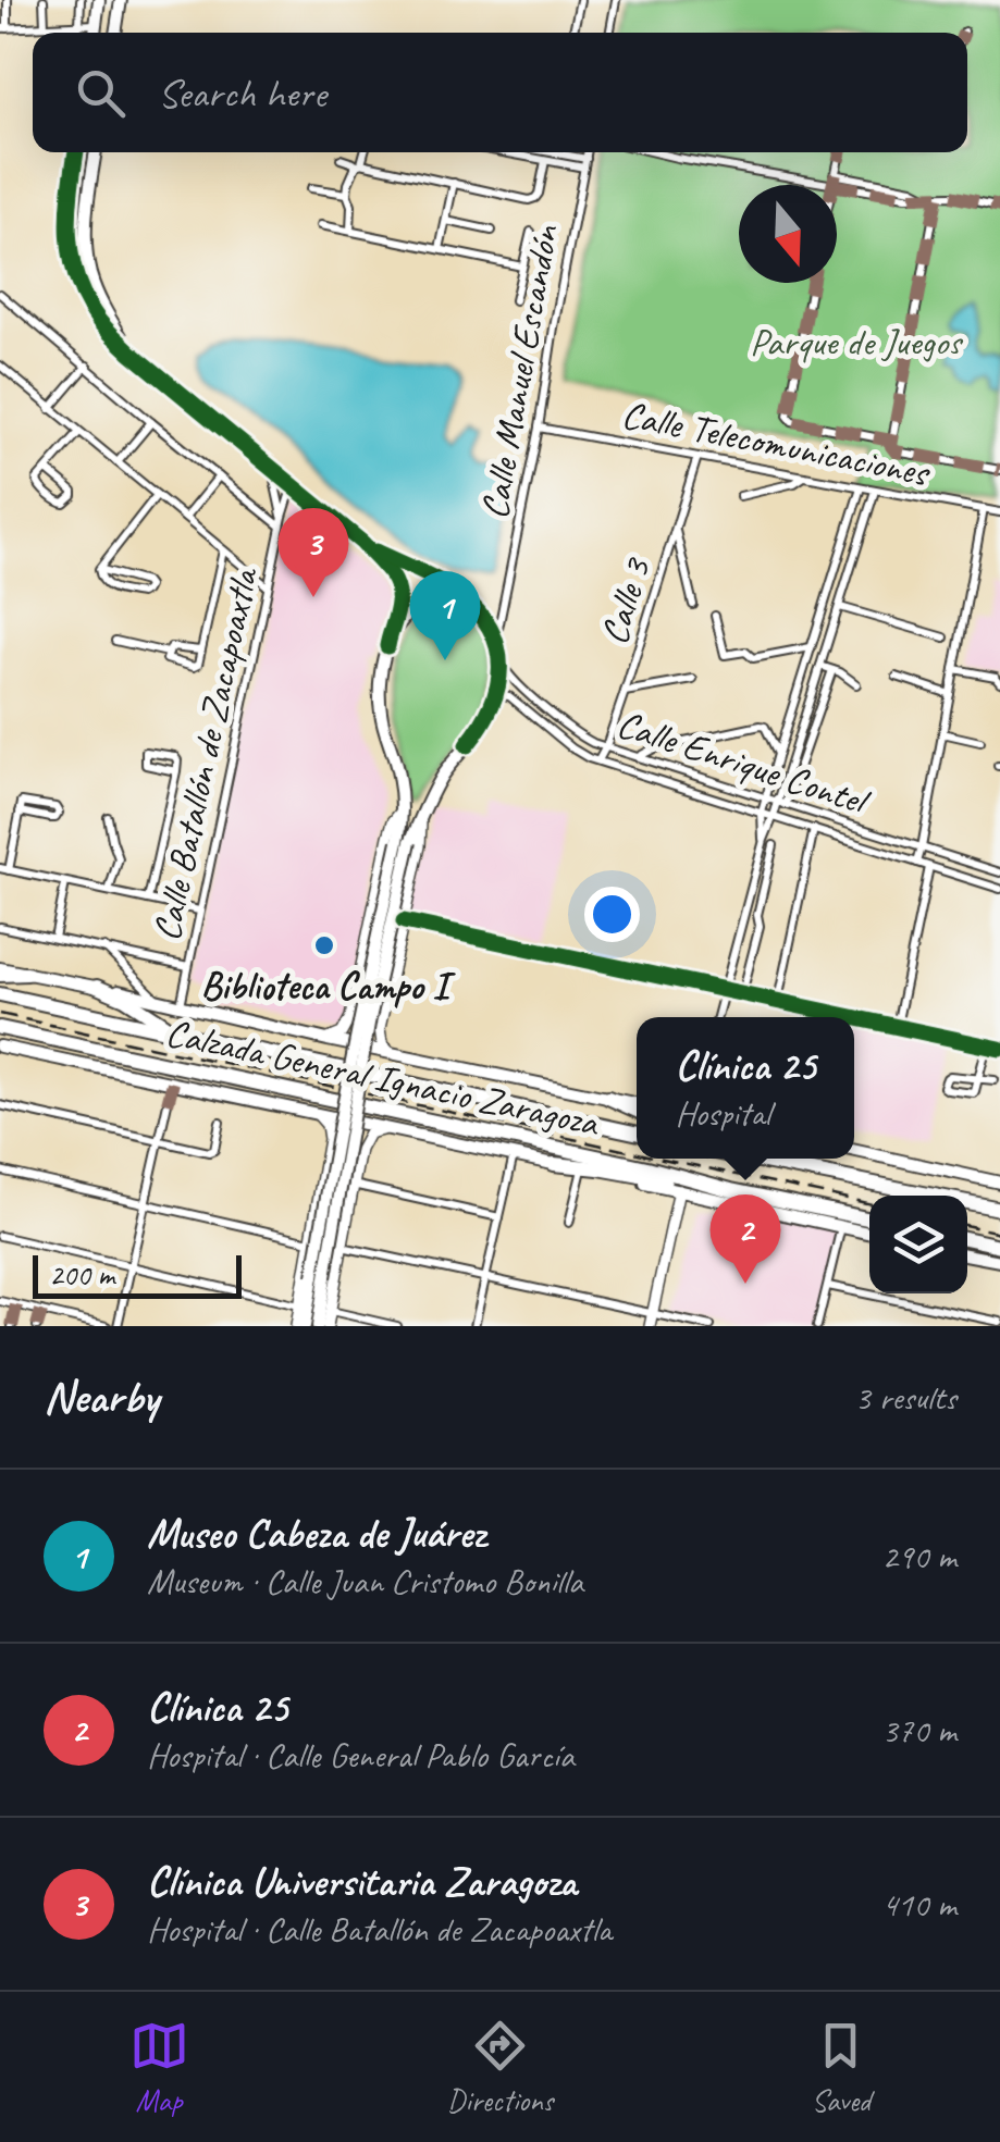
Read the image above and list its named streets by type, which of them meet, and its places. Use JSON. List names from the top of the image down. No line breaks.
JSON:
{"streets":{"highway":["Calzada General Ignacio Zaragoza"],"street":["Calle Manuel Escandón","Calle Telecomunicaciones","Calle 3","Calle Batallón de Zacapoaxtla","Calle Enrique Contel"]},"crossings":[["Calle Manuel Escandón","Calle Telecomunicaciones"],["Calle Manuel Escandón","Calle Enrique Contel"],["Calle Telecomunicaciones","Calle 3"],["Calle 3","Calle Enrique Contel"],["Calle Batallón de Zacapoaxtla","Calzada General Ignacio Zaragoza"]],"parks":["Parque de Juegos"],"places":["Biblioteca Campo I"],"scale_bar":"200 m","north":"bottom","page":{"search":"Search here","pins":["3","1","2"],"popup":["Clínica 25","Hospital"],"scale":"200 m","heading":["Nearby","3 results"],"list":[{"mark":"1","name":"Museo Cabeza de Juárez","note":"Museum · Calle Juan Cristomo Bonilla","value":"290 m"},{"mark":"2","name":"Clínica 25","note":"Hospital · Calle General Pablo García","value":"370 m"},{"mark":"3","name":"Clínica Universitaria Zaragoza","note":"Hospital · Calle Batallón de Zacapoaxtla","value":"410 m"}],"nav":["Map","Directions","Saved"]}}
